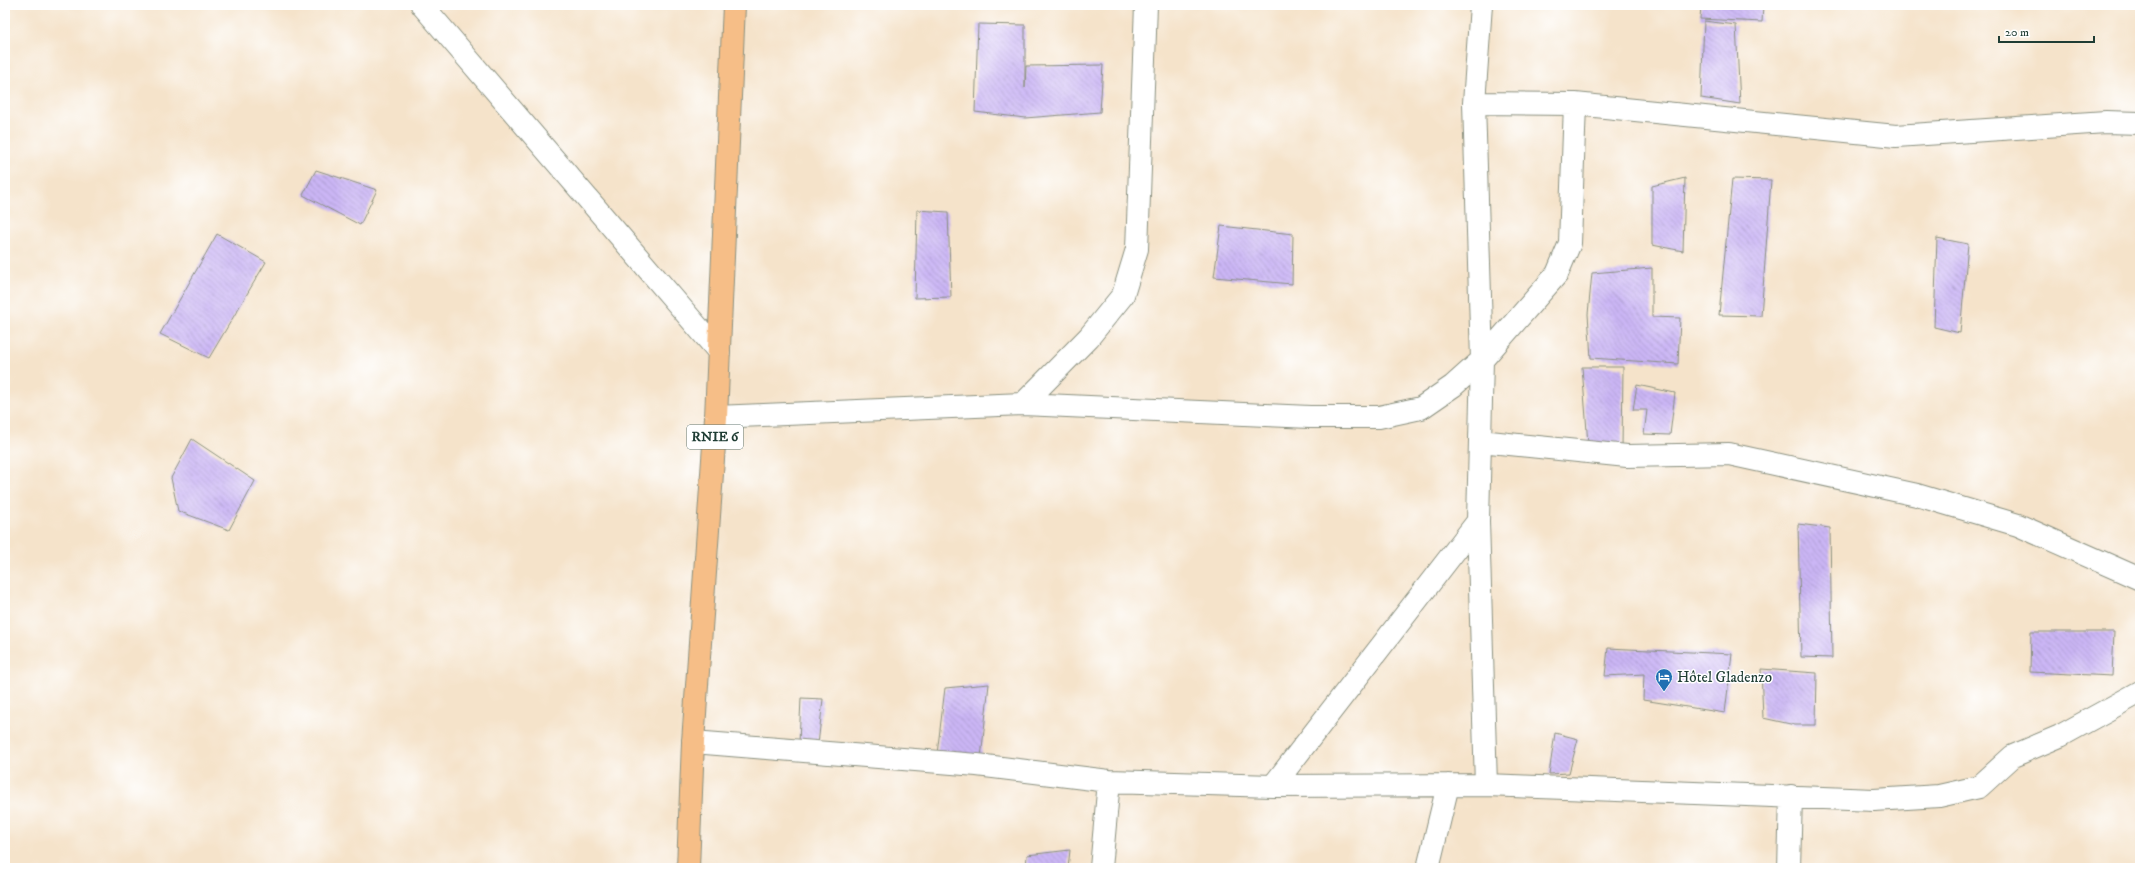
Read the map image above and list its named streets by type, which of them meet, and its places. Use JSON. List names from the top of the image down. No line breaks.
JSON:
{"streets":{"main road":["RNIE 6"]},"places":{"hotel":["Hôtel Gladenzo"]},"scale_bar":"20 m"}
